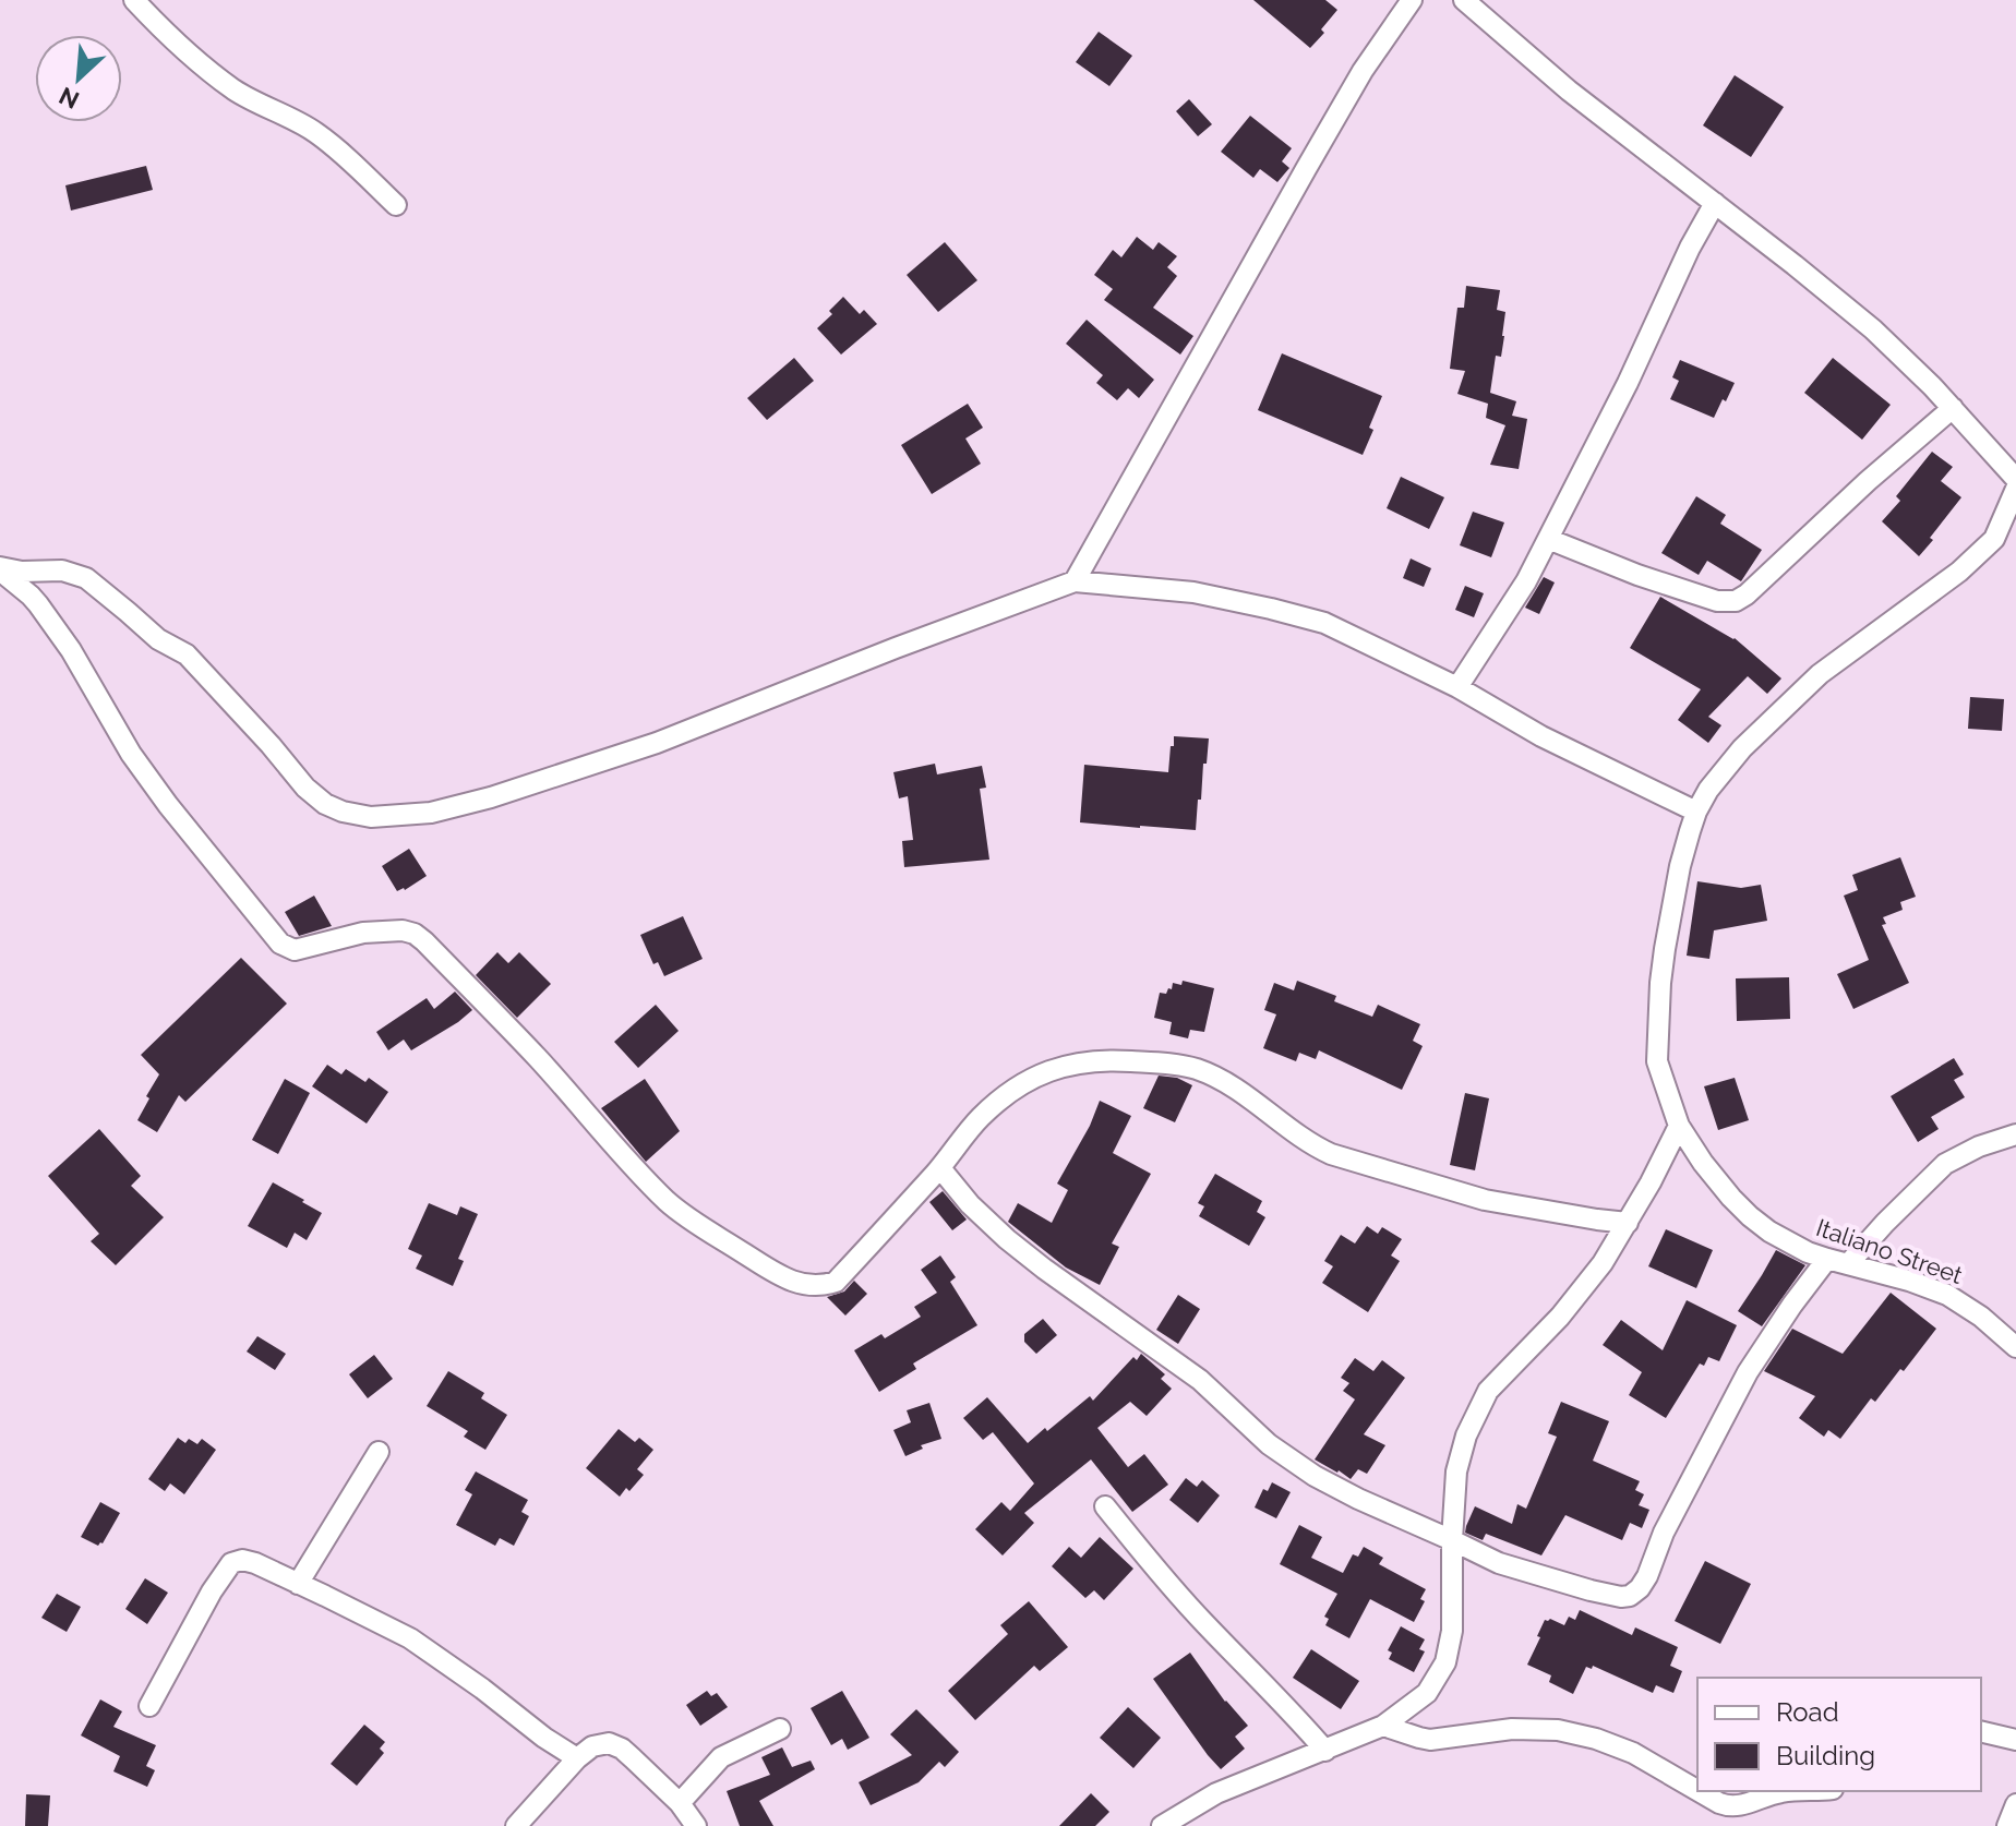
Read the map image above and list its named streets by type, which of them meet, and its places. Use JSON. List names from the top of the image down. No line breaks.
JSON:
{"streets":{"street":["Italiano Street"]},"legend":["Road","Building"],"north":"bottom left"}
